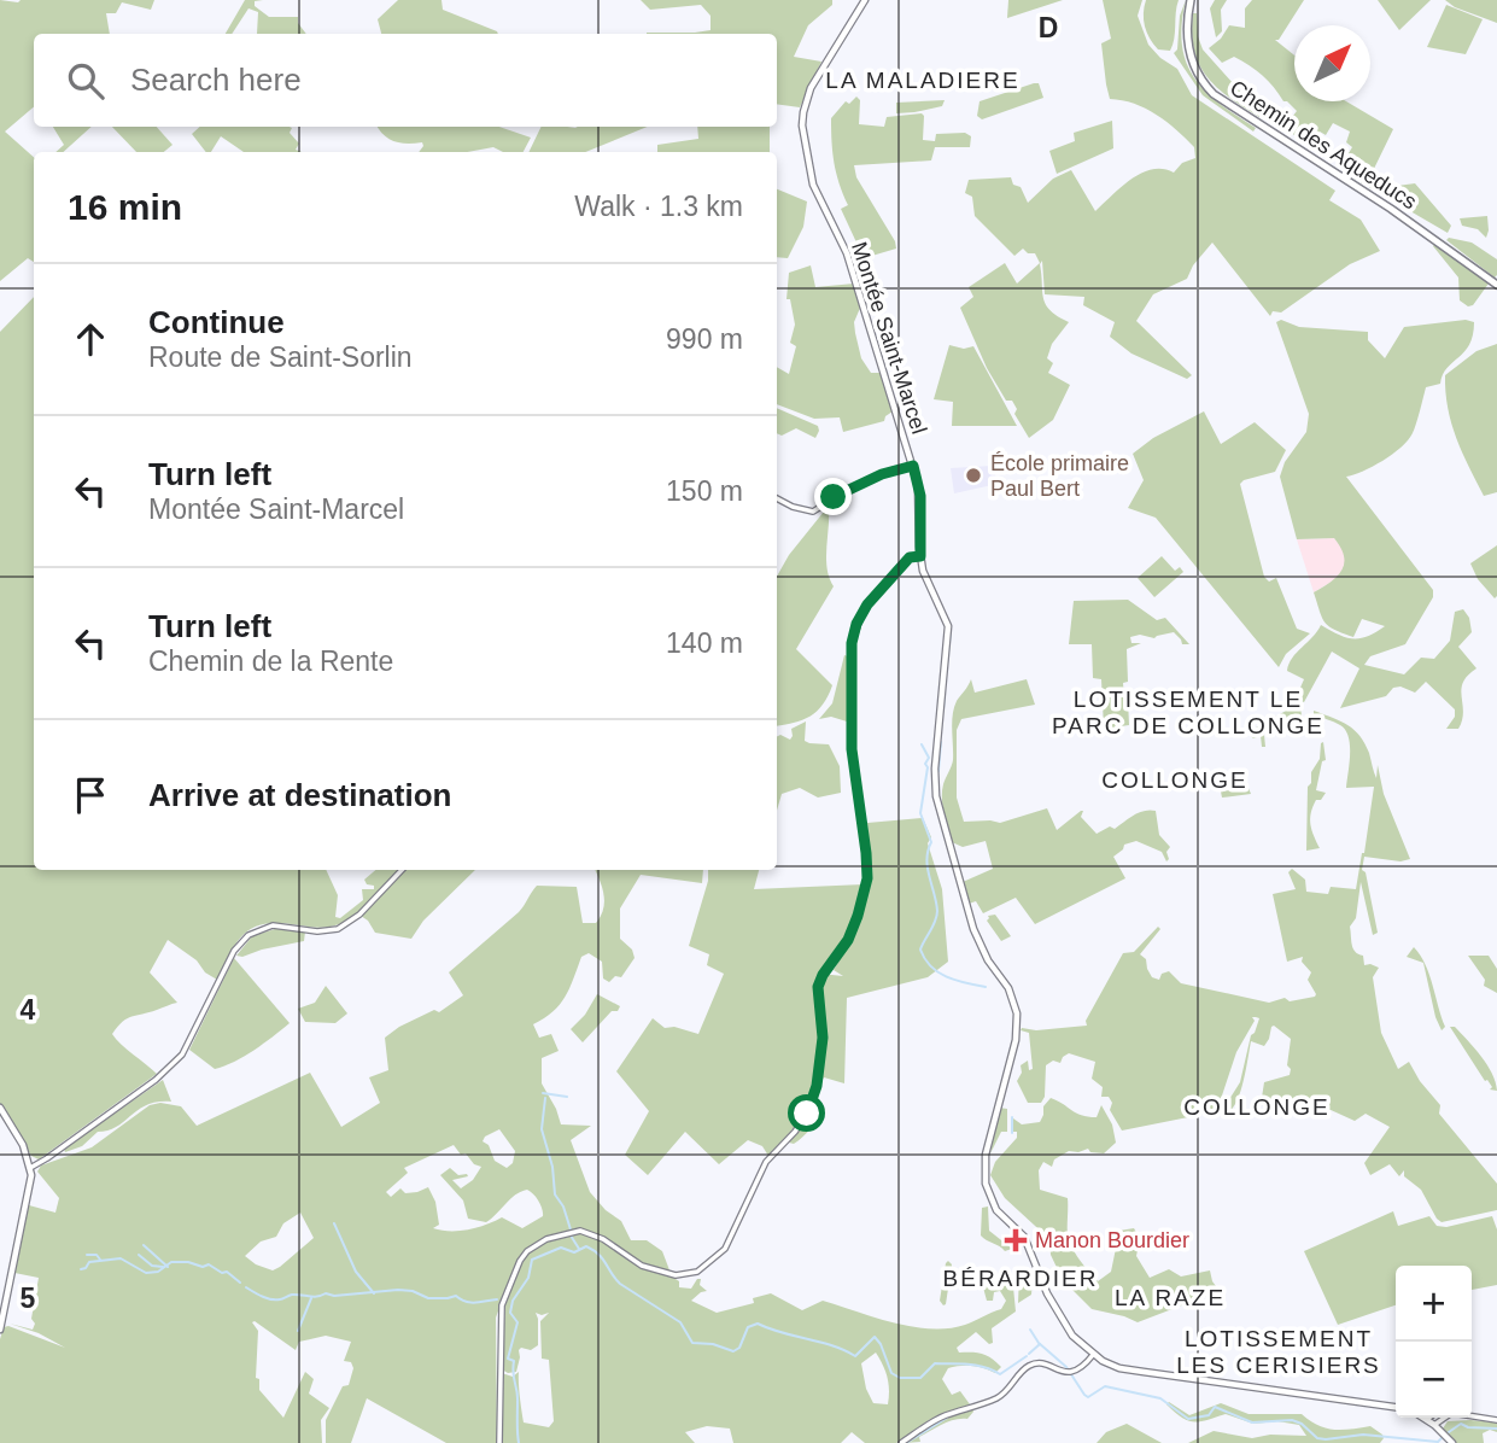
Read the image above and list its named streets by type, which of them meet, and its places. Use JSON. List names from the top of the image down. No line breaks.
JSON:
{"streets":{"main road":["Chemin des Aqueducs","Montée Saint-Marcel"]},"districts":["LA MALADIERE","LOTISSEMENT LE PARC DE COLLONGE","COLLONGE","COLLONGE","BÉRARDIER","LA RAZE","LOTISSEMENT LES CERISIERS"],"places":{"other":["École primaire Paul Bert"],"health":["Manon Bourdier"]},"north":"top right","page":{"search":"Search here","heading":["16 min","Walk · 1.3 km"],"list":[["Continue","Route de Saint-Sorlin","990 m"],["Turn left","Montée Saint-Marcel","150 m"],["Turn left","Chemin de la Rente","140 m"],"Arrive at destination"],"map_buttons":["+","−"]},"grid":{"columns":["D"],"rows":["4","5"]}}
